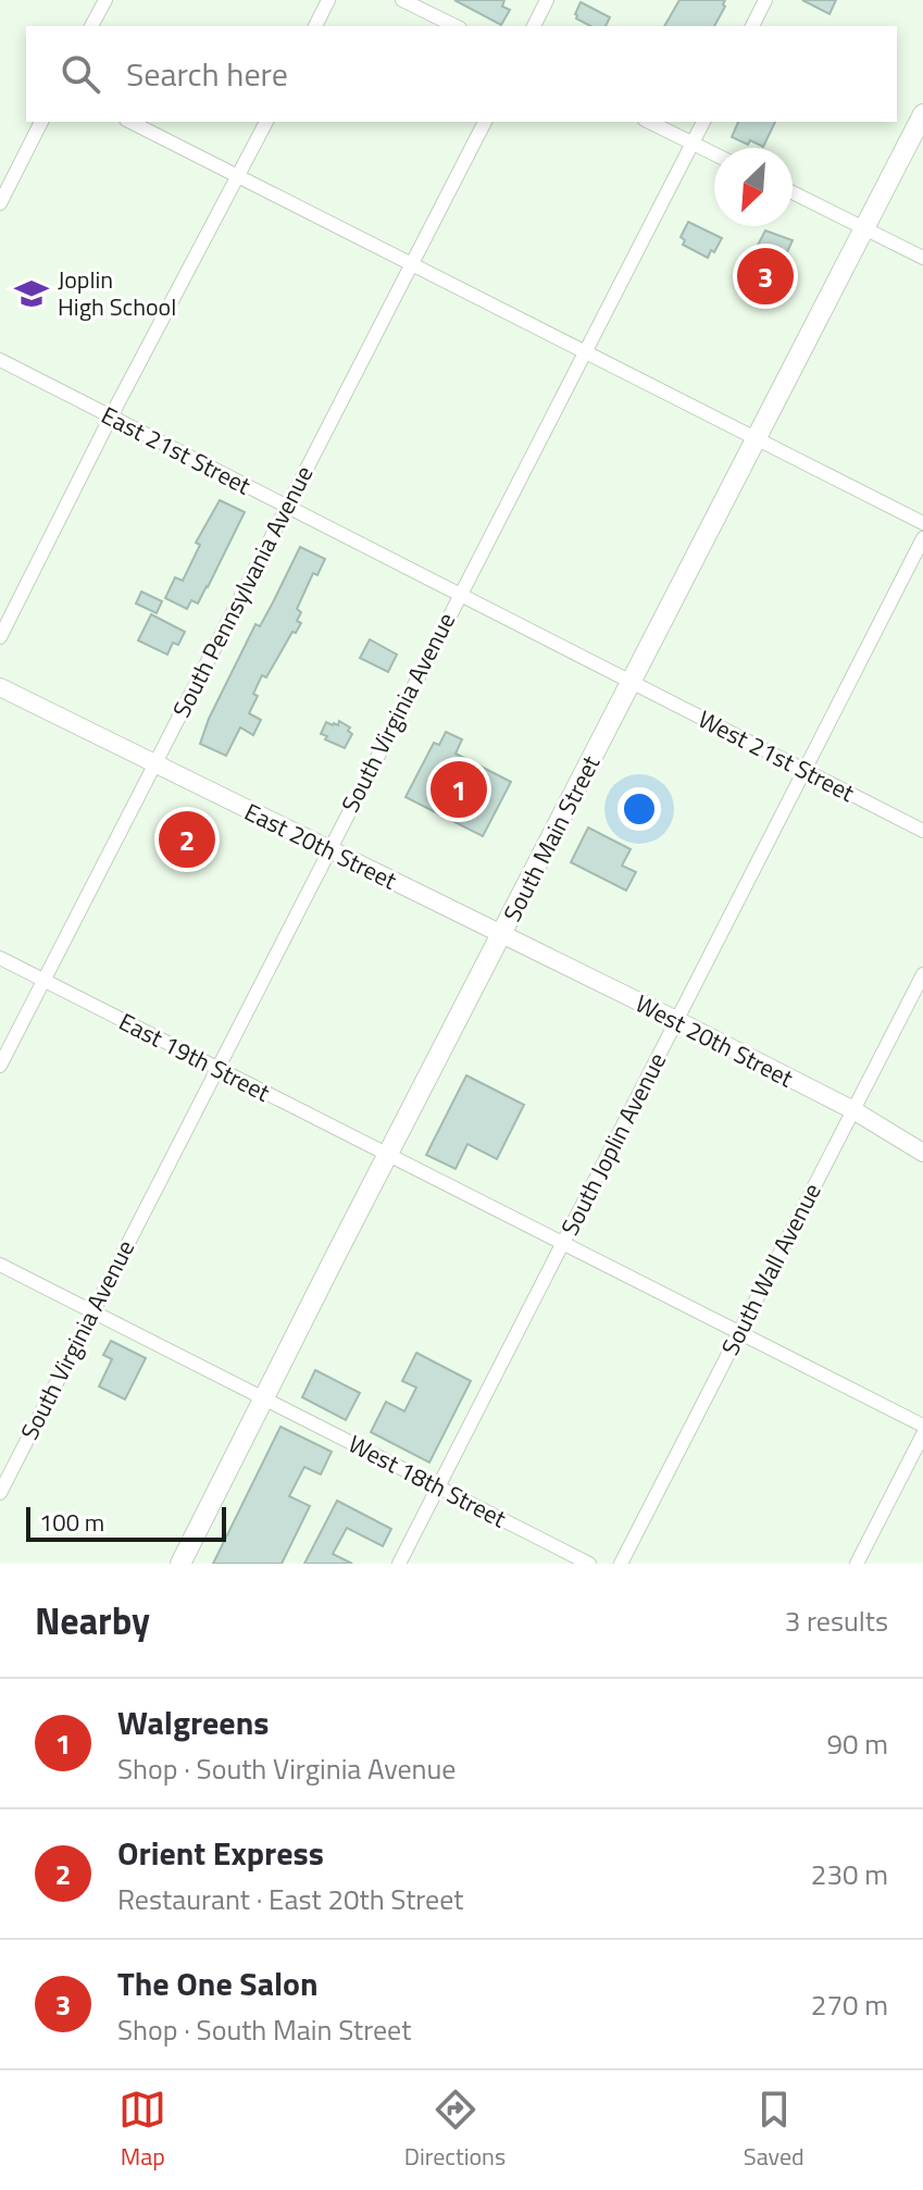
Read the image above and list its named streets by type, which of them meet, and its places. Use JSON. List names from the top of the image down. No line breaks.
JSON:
{"streets":{"main road":["South Main Street","East 20th Street","West 20th Street"],"street":["East 21st Street","South Pennsylvania Avenue","South Virginia Avenue","West 21st Street","East 19th Street","South Joplin Avenue","South Wall Avenue","West 18th Street"]},"crossings":[["East 21st Street","South Pennsylvania Avenue"],["East 21st Street","South Virginia Avenue"],["East 21st Street","West 21st Street"],["East 21st Street","South Main Street"],["South Pennsylvania Avenue","East 20th Street"],["South Pennsylvania Avenue","East 19th Street"],["South Virginia Avenue","East 20th Street"],["South Virginia Avenue","East 19th Street"],["South Virginia Avenue","West 18th Street"],["West 21st Street","South Main Street"],["West 21st Street","South Joplin Avenue"],["South Main Street","East 20th Street"],["South Main Street","West 20th Street"],["South Main Street","East 19th Street"],["South Main Street","West 18th Street"],["East 20th Street","West 20th Street"],["West 20th Street","South Joplin Avenue"],["West 20th Street","South Wall Avenue"],["East 19th Street","South Joplin Avenue"],["East 19th Street","South Wall Avenue"],["South Joplin Avenue","West 18th Street"]],"places":{"school or university":["Joplin High School"]},"scale_bar":"100 m","north":"bottom left","page":{"search":"Search here","pins":["3","1","2"],"scale":"100 m","heading":["Nearby","3 results"],"list":[{"mark":"1","name":"Walgreens","note":"Shop · South Virginia Avenue","value":"90 m"},{"mark":"2","name":"Orient Express","note":"Restaurant · East 20th Street","value":"230 m"},{"mark":"3","name":"The One Salon","note":"Shop · South Main Street","value":"270 m"}],"nav":["Map","Directions","Saved"]}}
